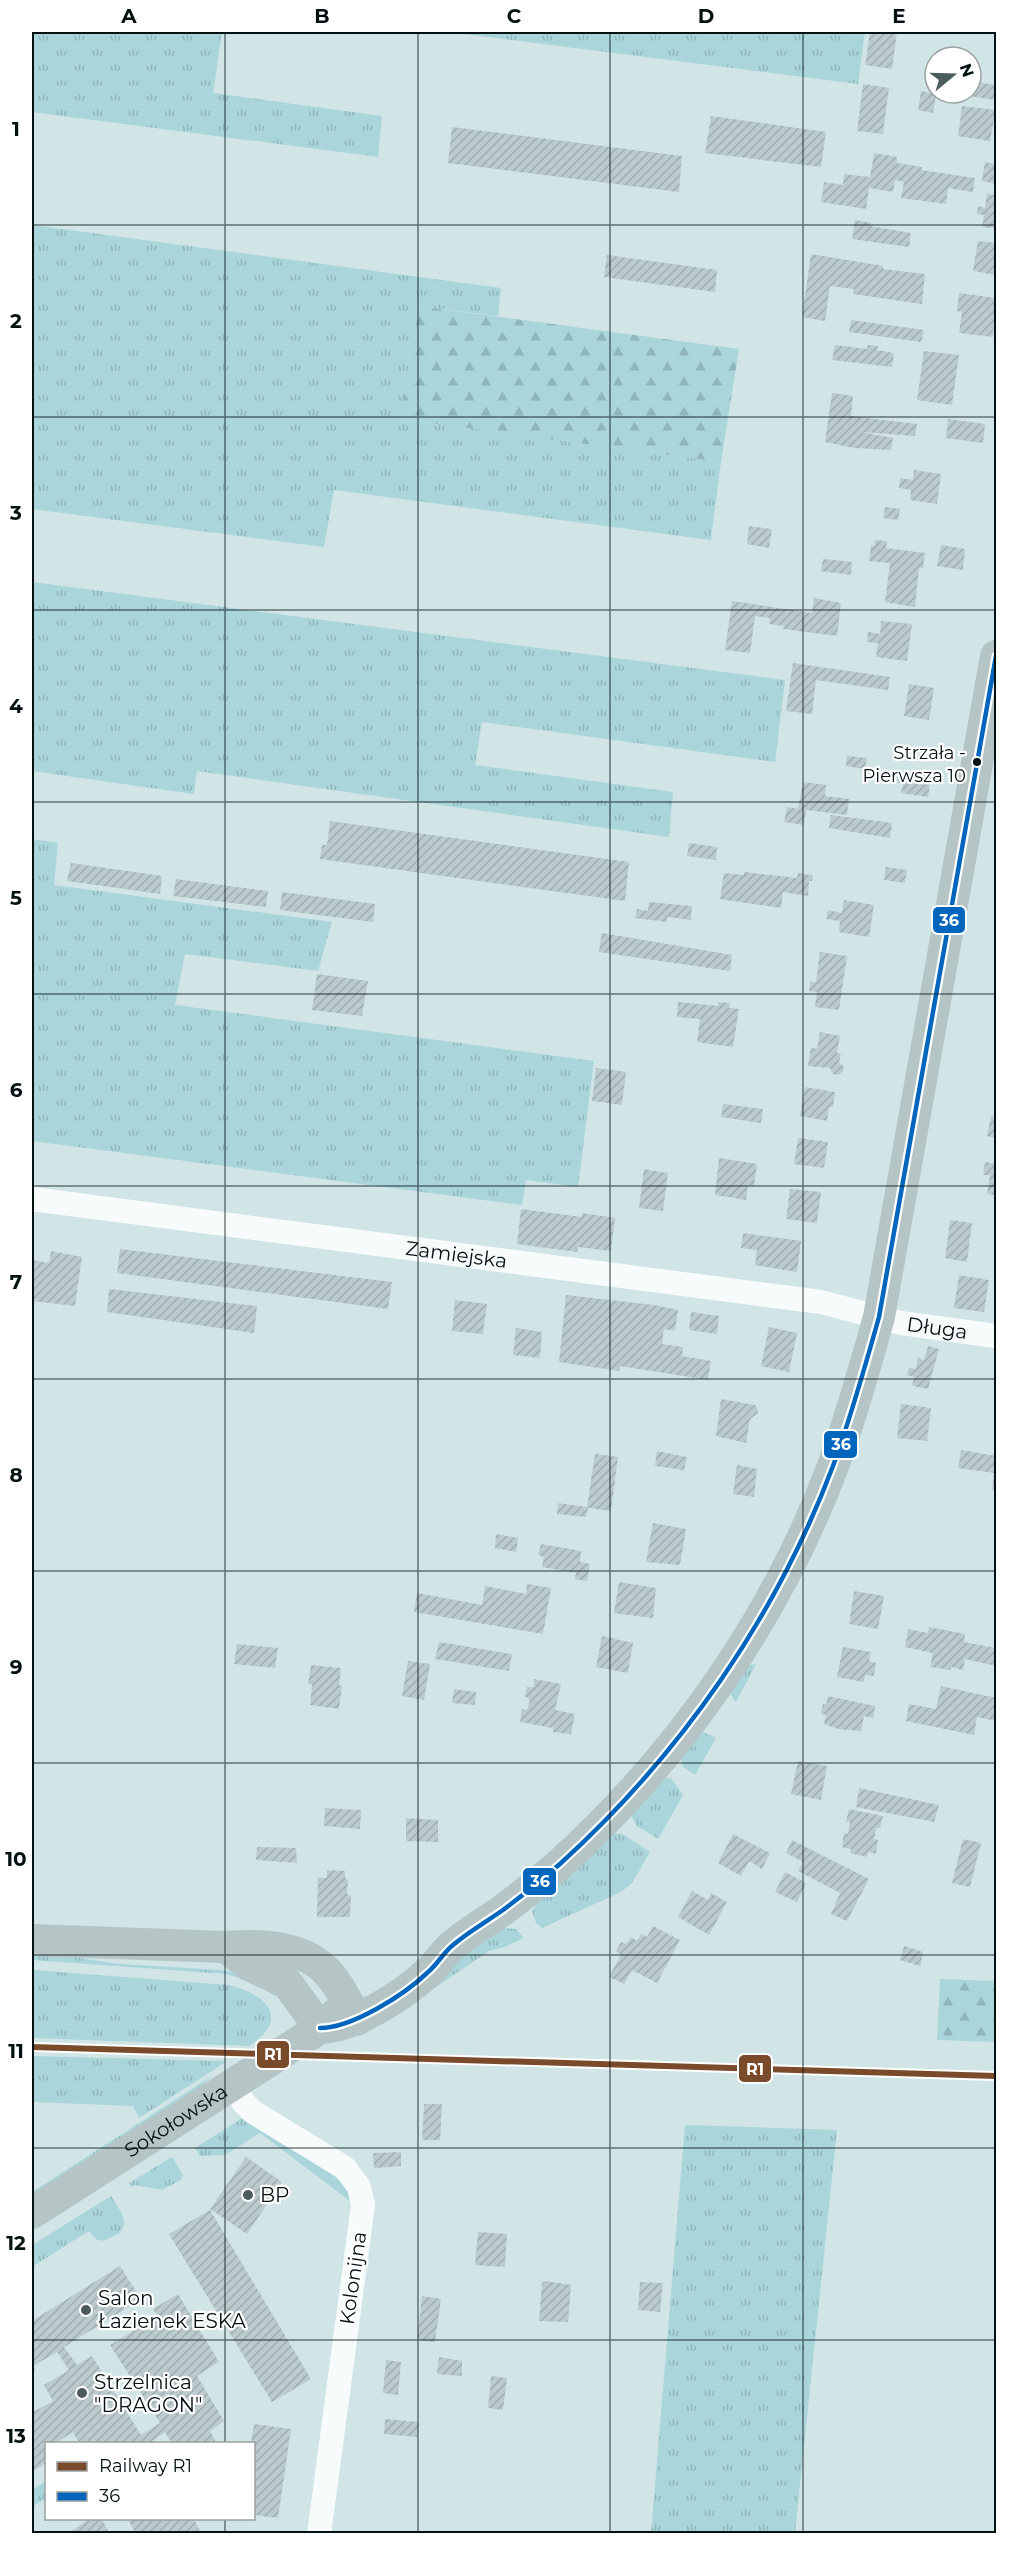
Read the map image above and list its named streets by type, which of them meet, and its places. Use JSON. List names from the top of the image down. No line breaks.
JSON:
{"streets":{"main road":["Sokołowska"],"street":["Zamiejska","Długa","Kolonijna"]},"crossings":[["Zamiejska","Długa"],["Zamiejska","Sokołowska"],["Długa","Sokołowska"],["Sokołowska","Kolonijna"]],"places":["Strzała - Pierwsza 10","BP","Salon Łazienek ESKA","Strzelnica \"DRAGON\""],"lines":["transit line 36","rail line R1"],"legend":["Railway R1","36"],"north":"right","grid":{"columns":["A","B","C","D","E"],"rows":["1","2","3","4","5","6","7","8","9","10","11","12","13"]}}
